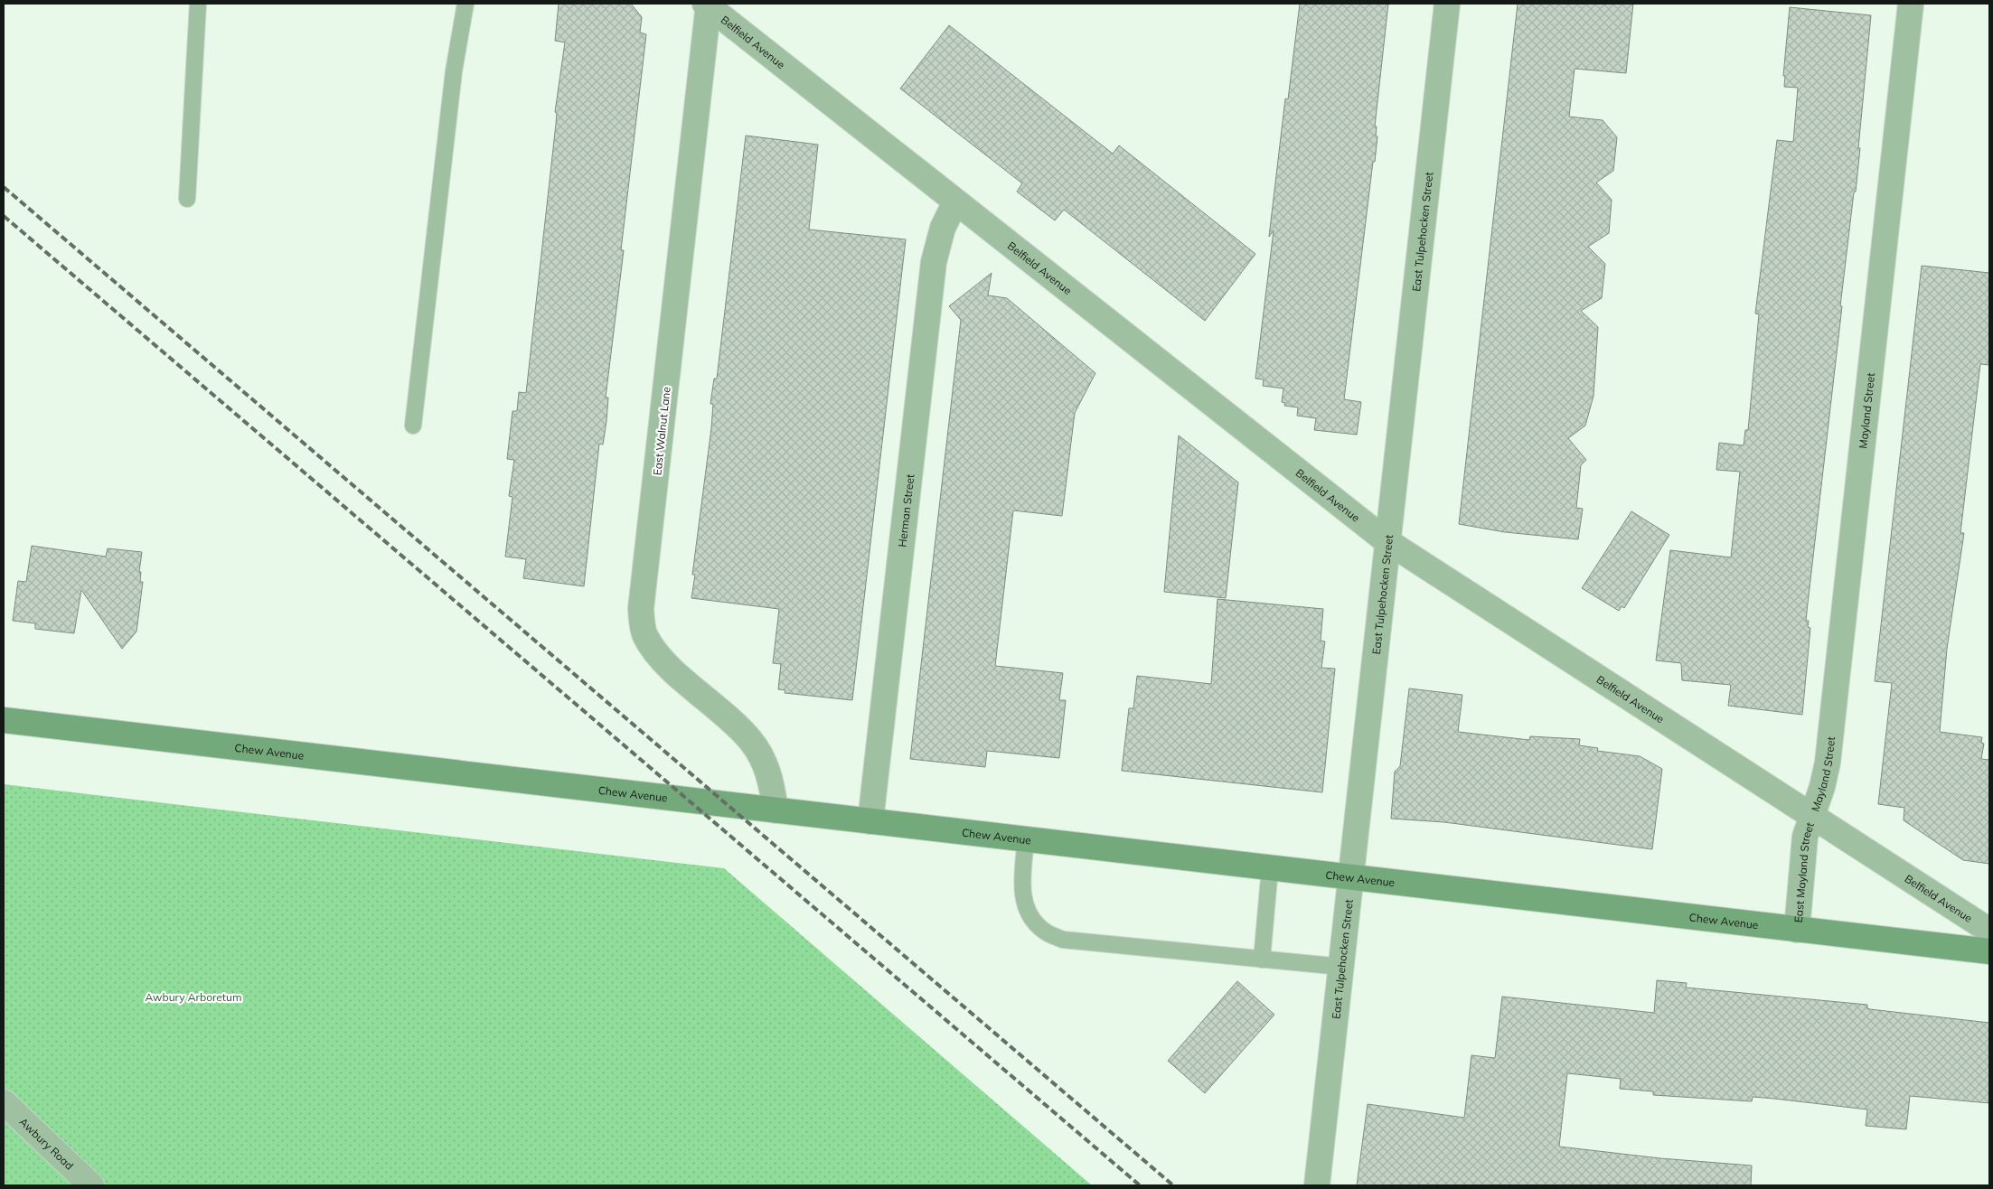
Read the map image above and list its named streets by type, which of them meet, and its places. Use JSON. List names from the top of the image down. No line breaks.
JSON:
{"streets":{"street":["Belfield Avenue","East Tulpehocken Street","Mayland Street","East Walnut Lane","Herman Street","Chew Avenue","East Mayland Street","Awbury Road"]},"crossings":[["Belfield Avenue","East Tulpehocken Street"],["Belfield Avenue","Mayland Street"],["Belfield Avenue","East Walnut Lane"],["Belfield Avenue","Herman Street"],["Belfield Avenue","East Mayland Street"],["East Tulpehocken Street","Chew Avenue"],["Mayland Street","East Mayland Street"],["East Walnut Lane","Chew Avenue"],["Herman Street","Chew Avenue"],["Chew Avenue","East Mayland Street"]],"parks":["Awbury Arboretum"]}
